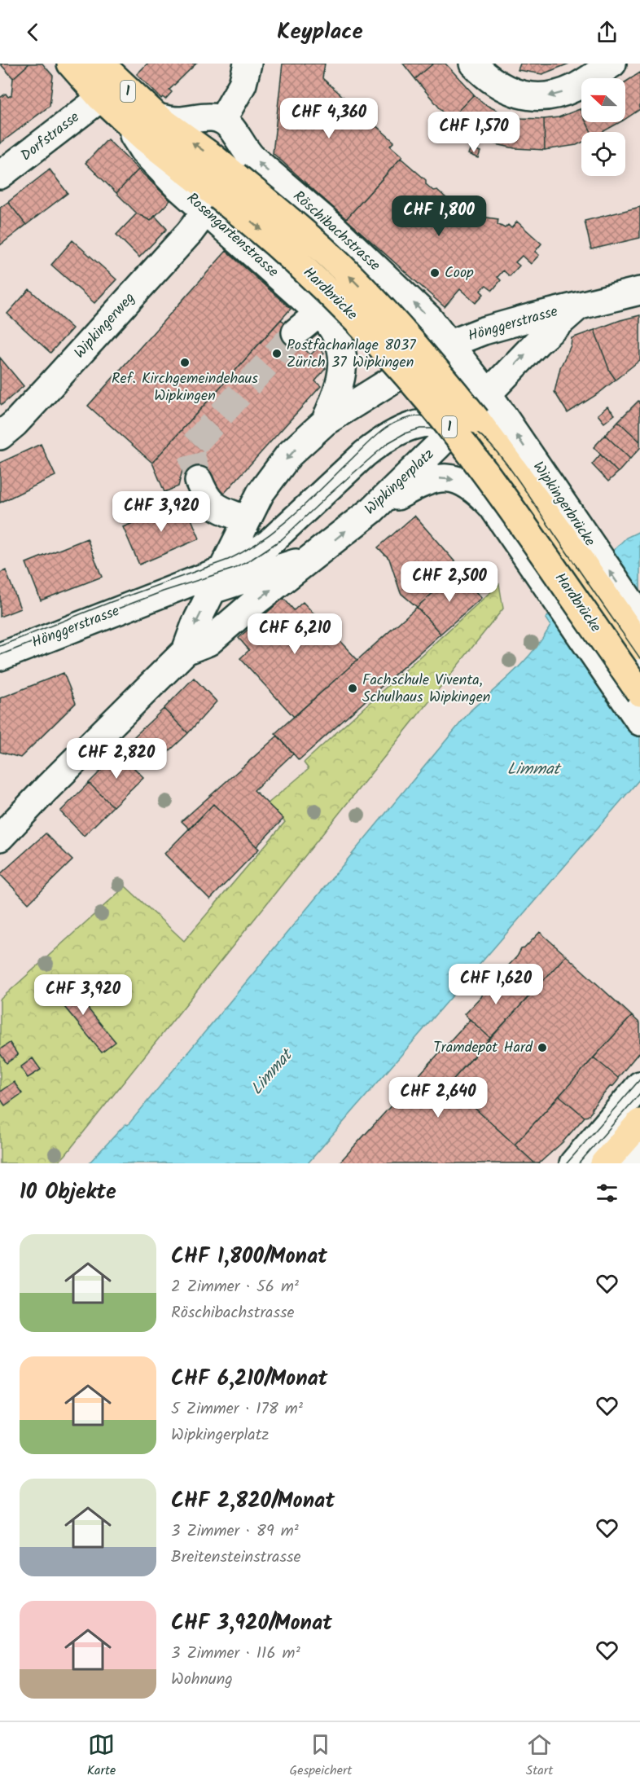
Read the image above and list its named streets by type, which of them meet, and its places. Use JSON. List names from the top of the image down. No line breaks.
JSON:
{"streets":{"main road":["1","Hardbrücke"],"street":["Dorfstrasse","Röschibachstrasse","Rosengartenstrasse","Hönggerstrasse","Wipkingerweg","Wipkingerplatz","Wipkingerbrücke"]},"crossings":[["1","Dorfstrasse"],["1","Hardbrücke"],["Dorfstrasse","Hardbrücke"],["Röschibachstrasse","Hönggerstrasse"],["Rosengartenstrasse","Hardbrücke"],["Rosengartenstrasse","Wipkingerweg"],["Hardbrücke","Wipkingerweg"],["Hönggerstrasse","Wipkingerplatz"],["Hönggerstrasse","Wipkingerbrücke"],["Wipkingerplatz","Wipkingerbrücke"]],"one_way":["Röschibachstrasse"],"water":["Limmat"],"places":["Coop","Postfachanlage 8037 Zürich 37 Wipkingen","Ref. Kirchgemeindehaus Wipkingen","Fachschule Viventa, Schulhaus Wipkingen","Tramdepot Hard"],"north":"left","page":{"header":"Keyplace","price":["CHF 4,360","CHF 1,570","CHF 1,800","CHF 3,920","CHF 2,500","CHF 6,210","CHF 2,820","CHF 1,620","CHF 3,920","CHF 2,640"],"heading":"10 Objekte","list":[{"name":"CHF 1,800/Monat","note":"2 Zimmer · 56 m² · Röschibachstrasse"},{"name":"CHF 6,210/Monat","note":"5 Zimmer · 178 m² · Wipkingerplatz"},{"name":"CHF 2,820/Monat","note":"3 Zimmer · 89 m² · Breitensteinstrasse"},{"name":"CHF 3,920/Monat","note":"3 Zimmer · 116 m² · Wohnung"}],"tabs":["Karte","Gespeichert","Start"]}}
